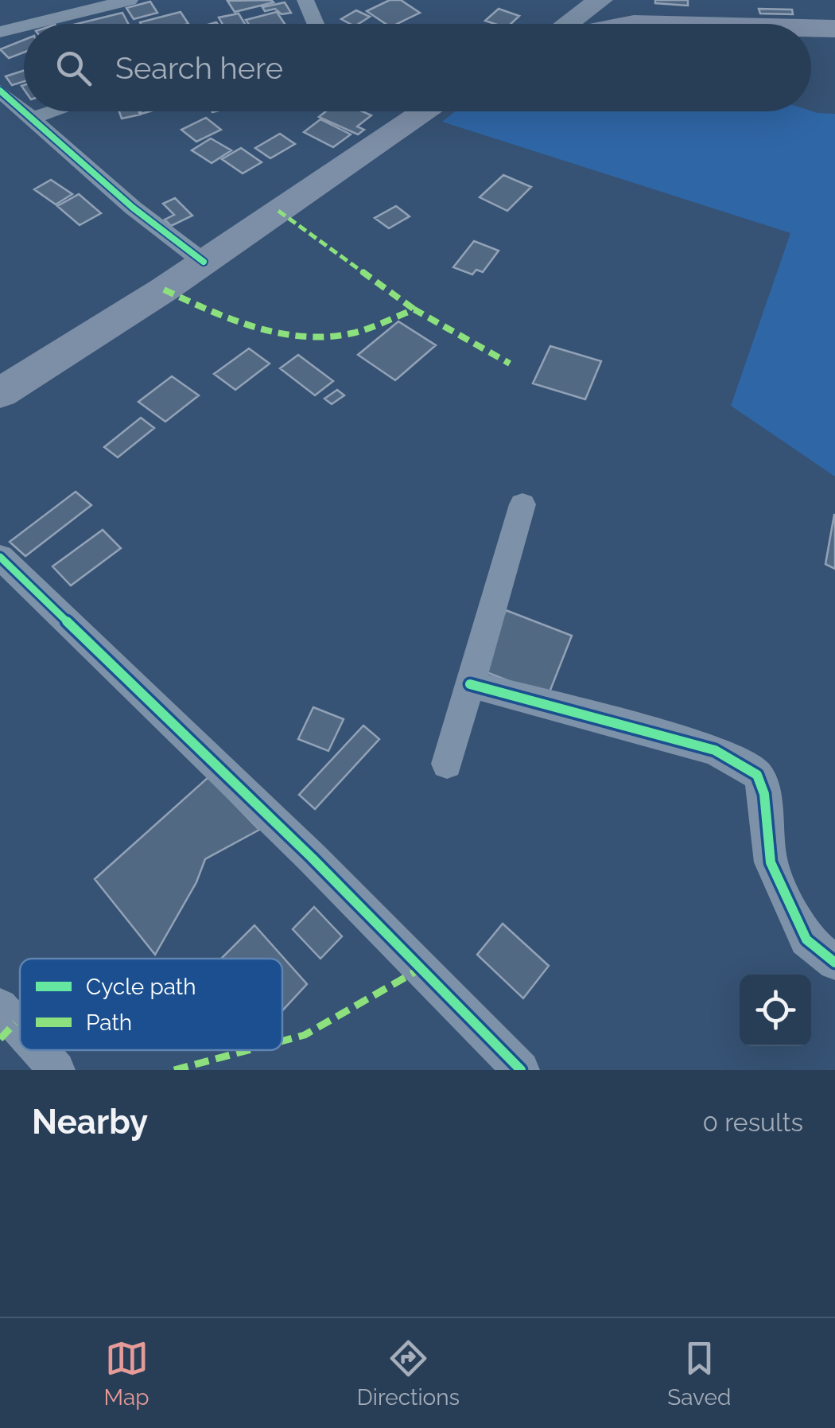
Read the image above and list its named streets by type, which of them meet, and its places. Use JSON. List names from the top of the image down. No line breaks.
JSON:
{"legend":["Cycle path","Path"],"page":{"search":"Search here","heading":["Nearby","0 results"],"nav":["Map","Directions","Saved"]}}
